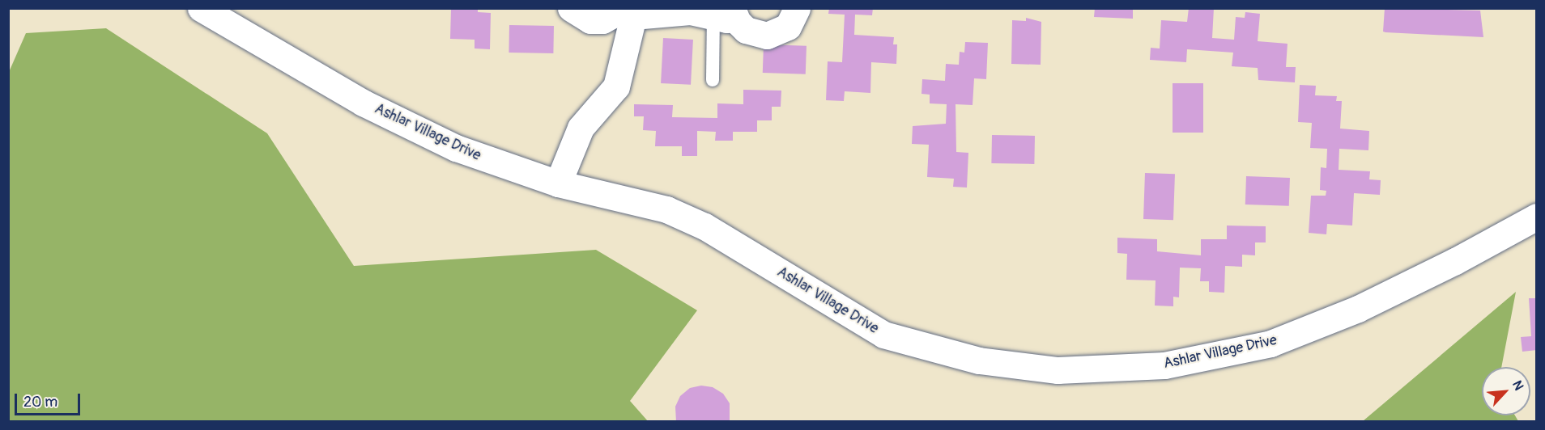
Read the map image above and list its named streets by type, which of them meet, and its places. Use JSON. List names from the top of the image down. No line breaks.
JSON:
{"streets":{"street":["Ashlar Village Drive"]},"scale_bar":"20 m","north":"top right"}
